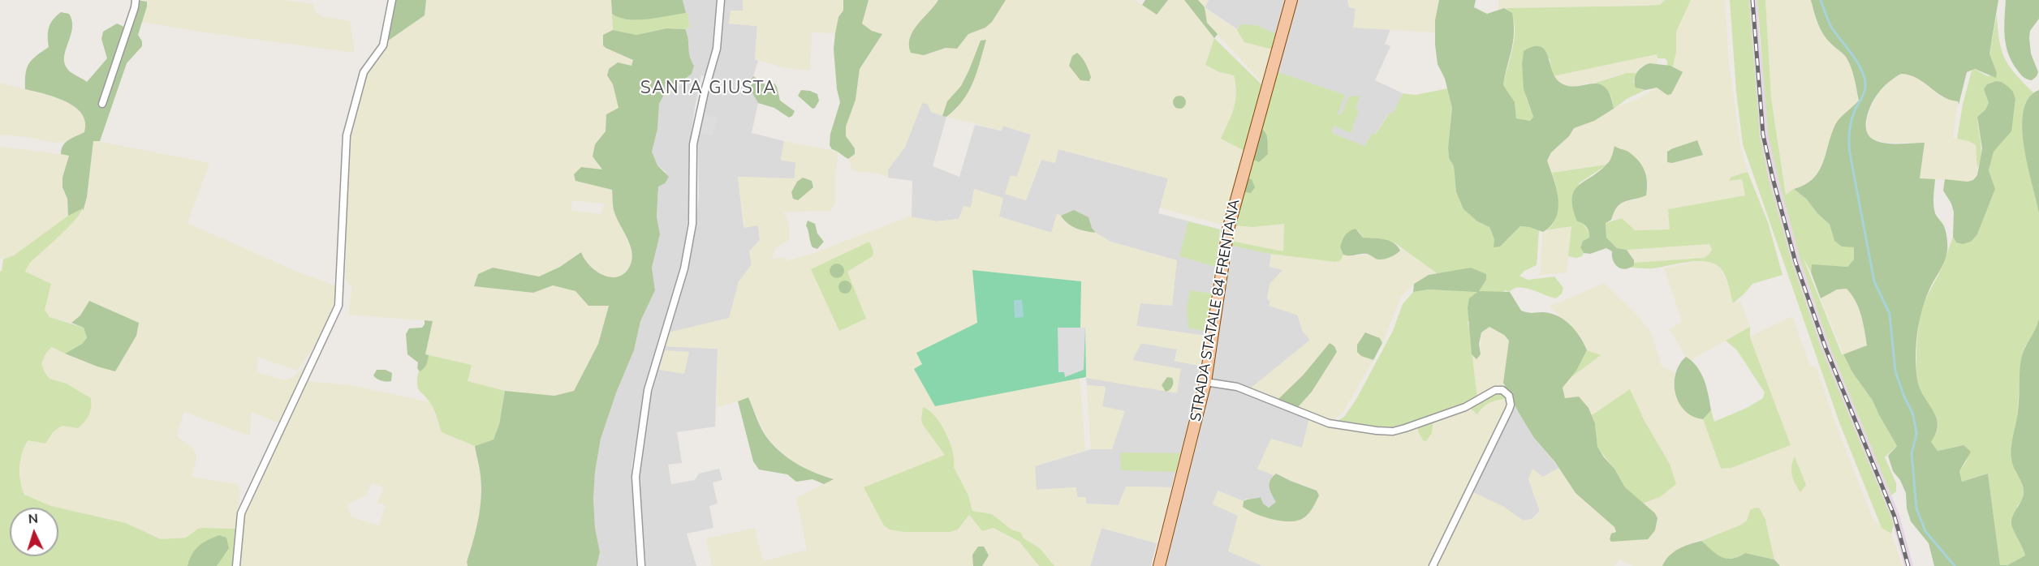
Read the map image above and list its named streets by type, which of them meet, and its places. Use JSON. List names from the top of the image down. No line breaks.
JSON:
{"streets":{"main road":["STRADA STATALE 84 FRENTANA"]},"districts":["SANTA GIUSTA"],"north":"top"}
